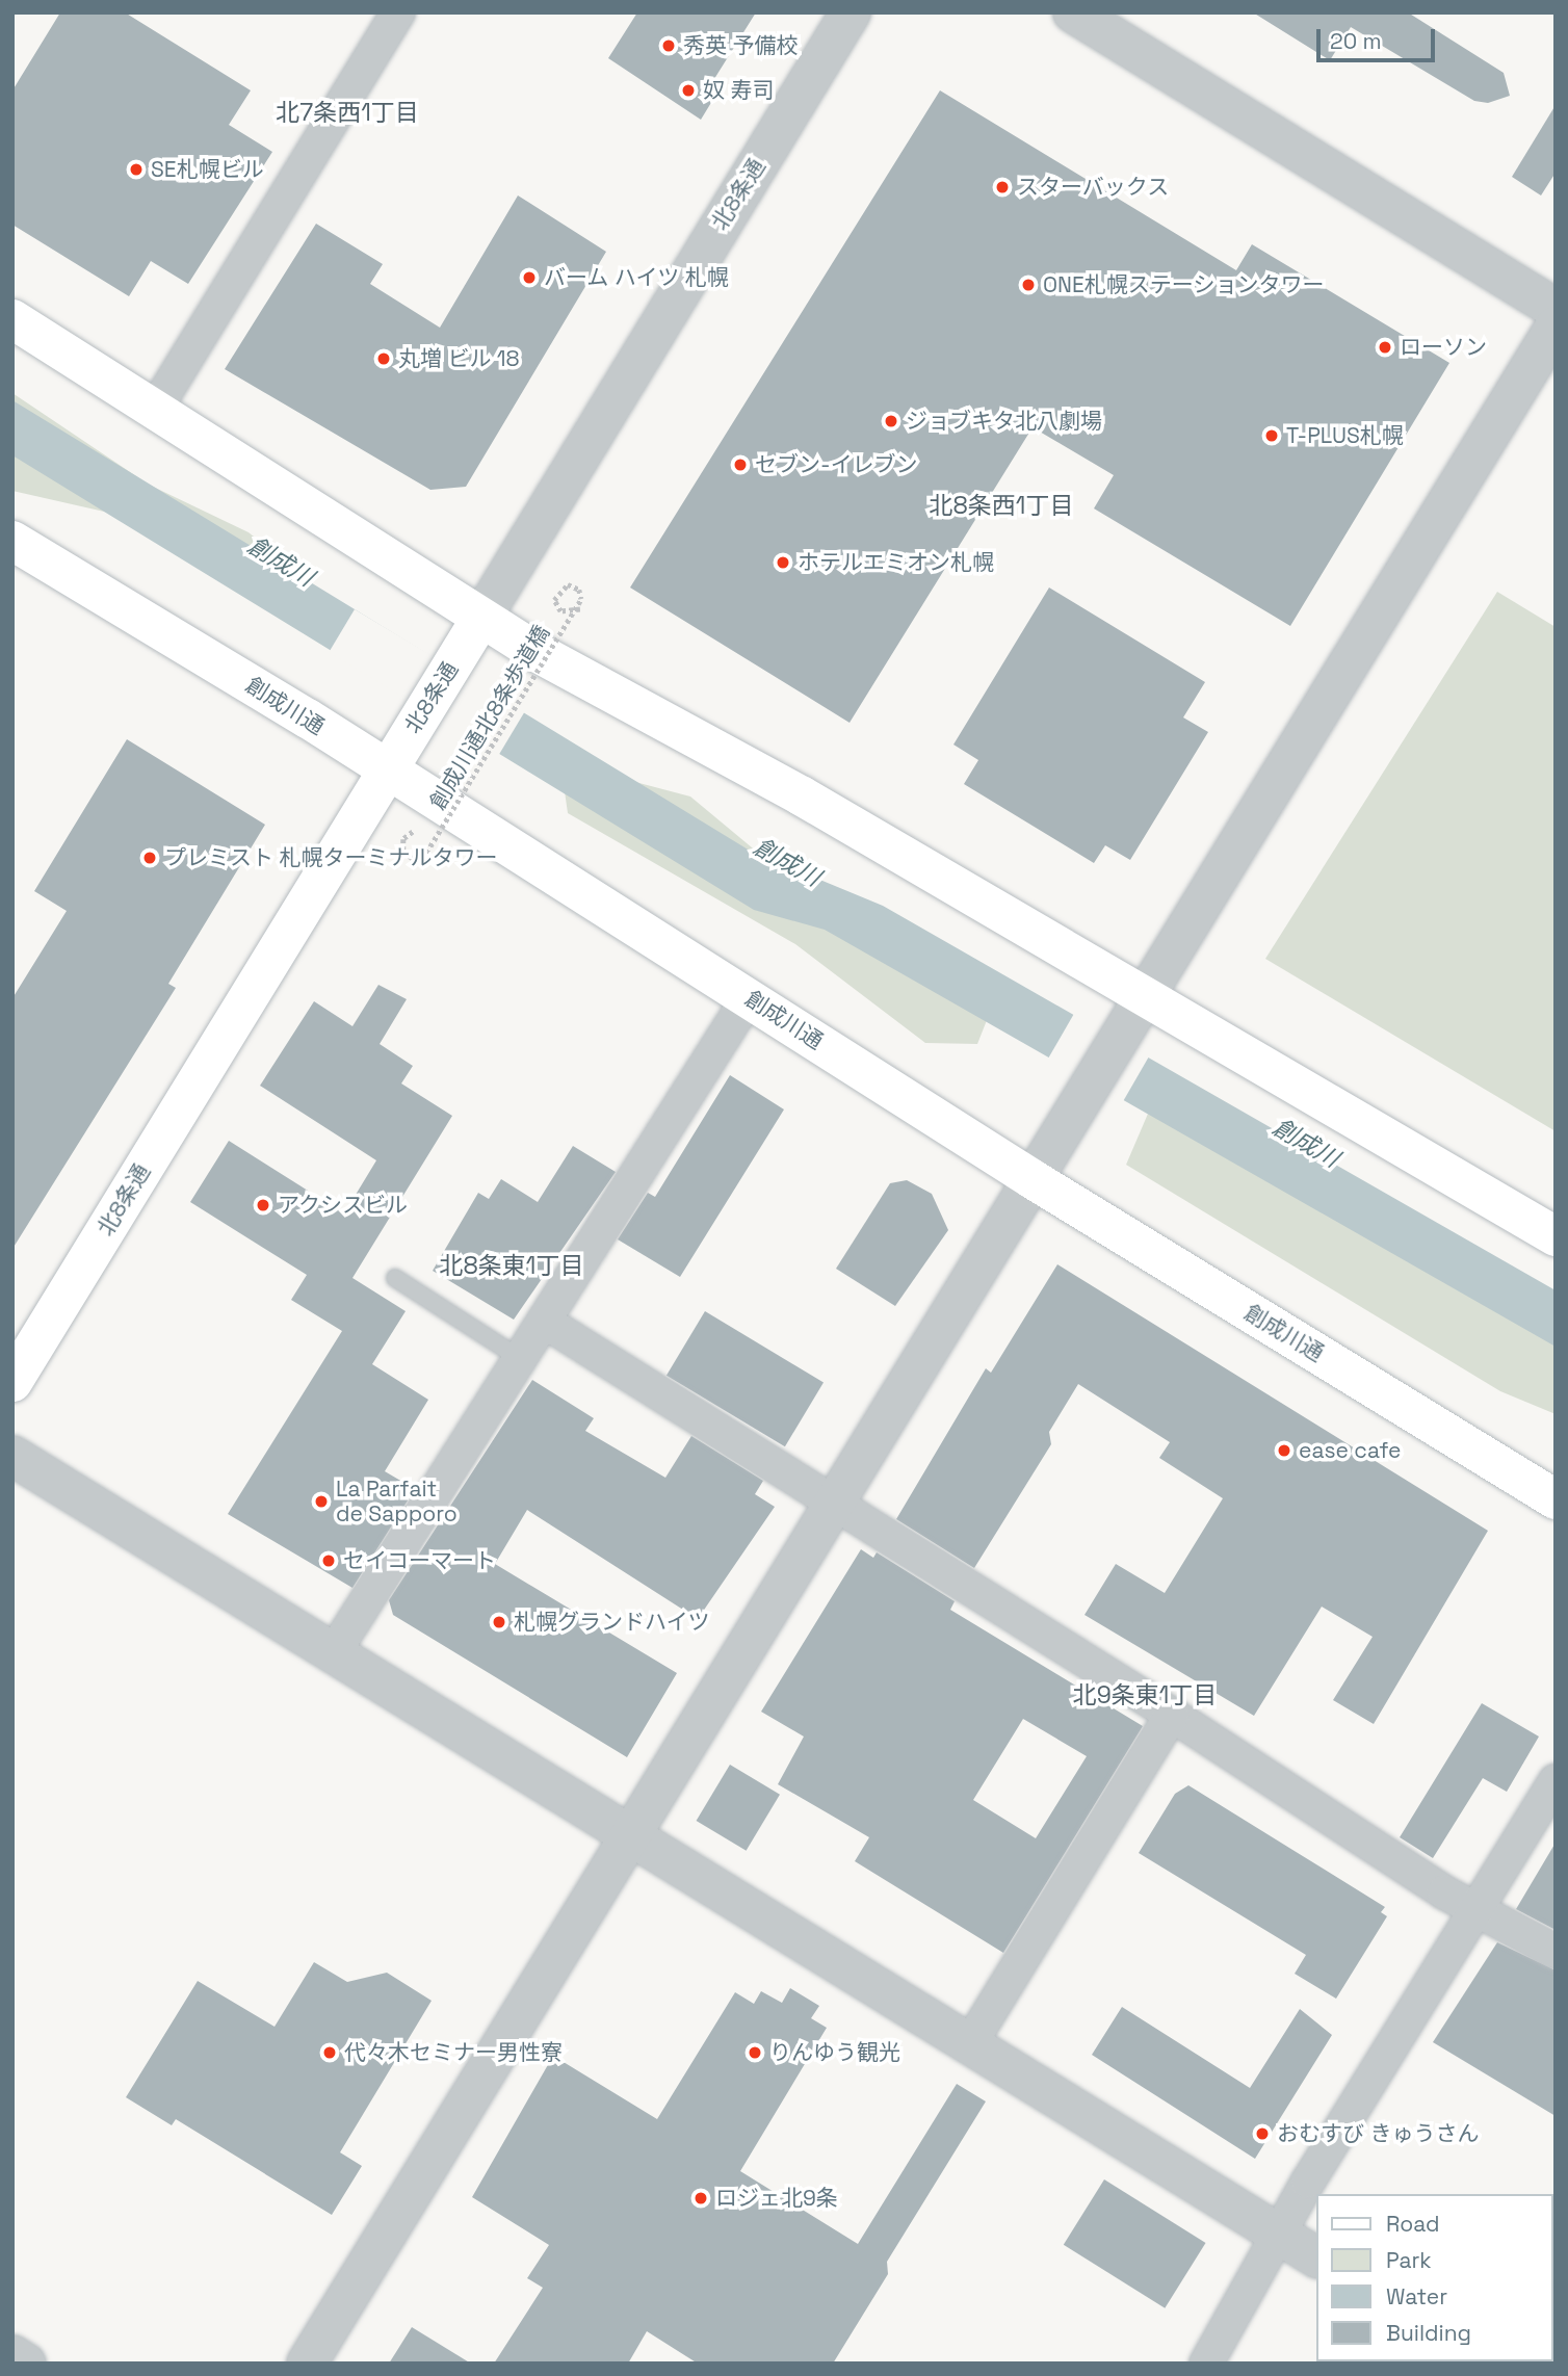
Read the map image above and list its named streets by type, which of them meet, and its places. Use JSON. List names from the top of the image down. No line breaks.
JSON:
{"streets":{"main road":["北8条通","創成川通"],"path":["創成川通北8条歩道橋"]},"crossings":[["北8条通","創成川通"]],"districts":["北7条西1丁目","北8条西1丁目","北8条東1丁目","北9条東1丁目"],"water":["創成川"],"places":["秀英 予備校","奴 寿司","SE札幌ビル","スターバックス","バーム ハイツ 札幌","ONE札幌ステーションタワー","ローソン","丸増 ビル 18","ジョブキタ北八劇場","T-PLUS札幌","セブン-イレブン","ホテルエミオン札幌","プレミスト 札幌ターミナルタワー","アクシスビル","ease cafe","La Parfait de Sapporo","セイコーマート","札幌グランドハイツ","代々木セミナー男性寮","りんゆう観光","おむすび きゅうさん","ロジェ北9条"],"legend":["Road","Park","Water","Building"],"scale_bar":"20 m"}
